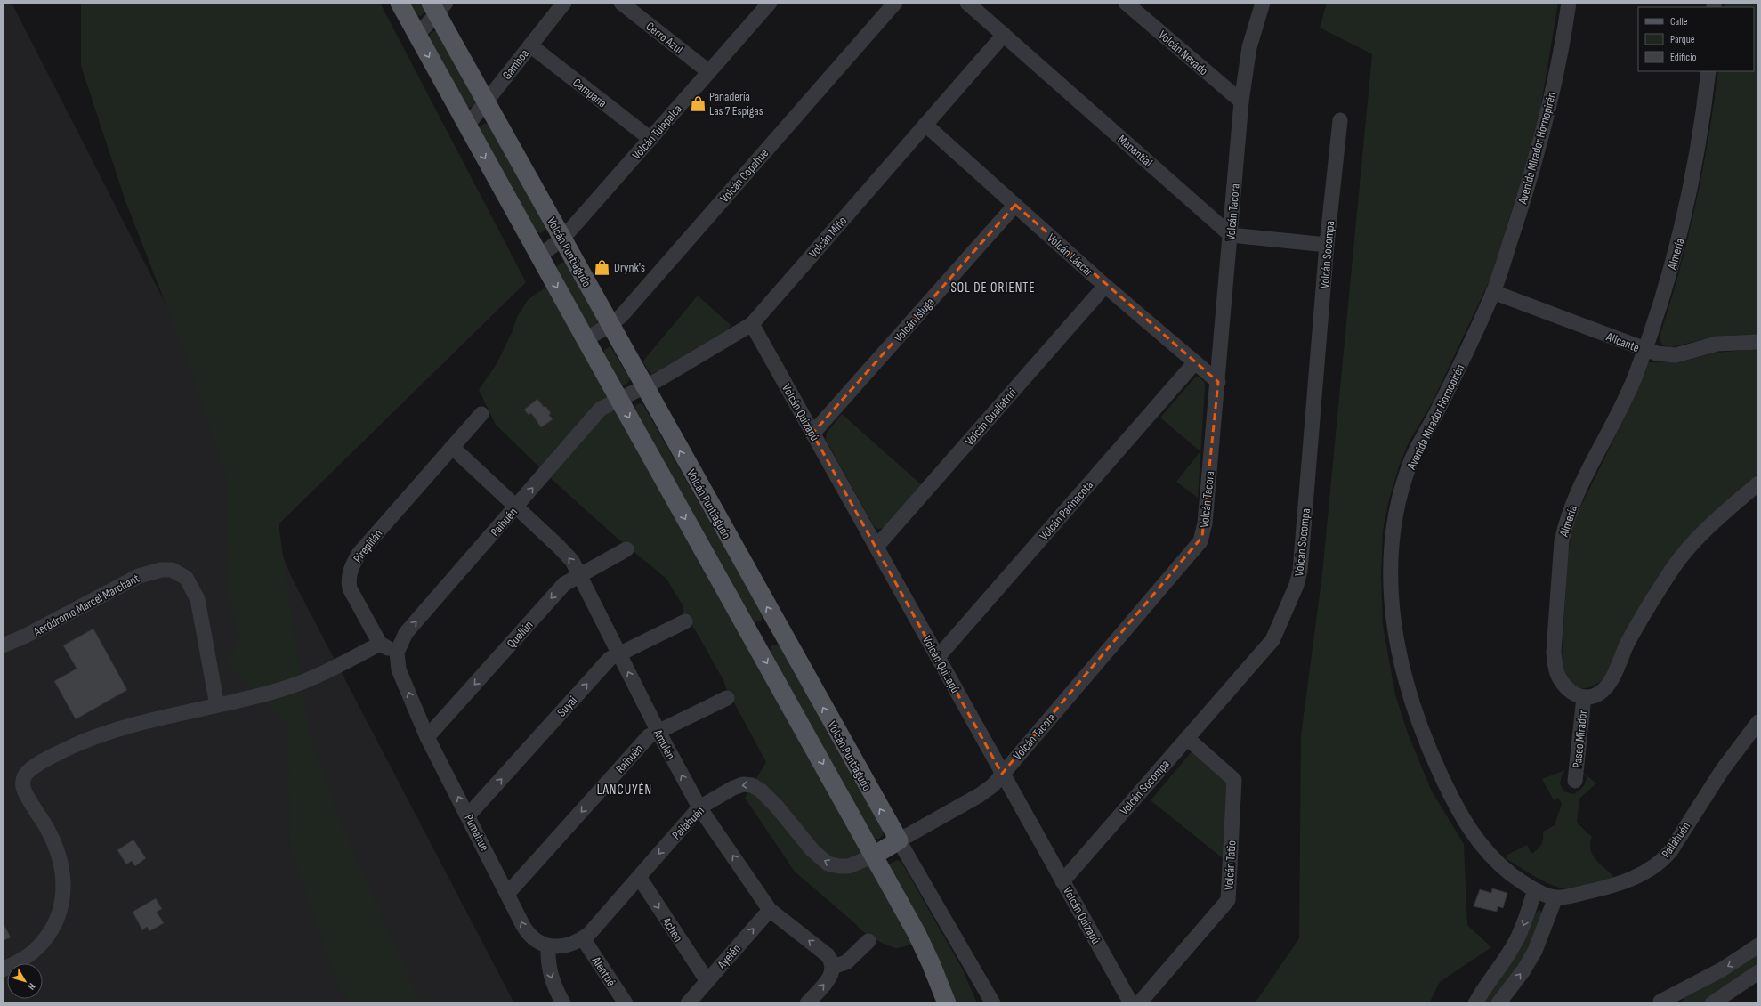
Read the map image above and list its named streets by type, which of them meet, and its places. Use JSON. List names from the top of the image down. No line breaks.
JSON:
{"streets":{"main road":["Volcán Tacora","Volcán Puntiagudo"],"street":["Cerro Azul","Volcán Nevado","Gamboa","Campana","Volcán Tulapalca","Avenida Mirador Hornopirén","Manantial","Volcán Copahue","Volcán Miño","Almería","Volcán Láscar","Volcán Socompa","Volcán Isluga","Alicante","Volcán Quizapú","Volcán Guallatriri","Volcán Parinacota","Paihuén","Pirepillán","Aeródromo Marcel Marchant","Quellún","Suyai","Paseo Mirador","Amulén","Raihuén","Pailahuén","Pumahue","Volcán Tatio","Achen","Ayelén","Alentué"]},"crossings":[["Cerro Azul","Volcán Tulapalca"],["Volcán Nevado","Volcán Tacora"],["Gamboa","Campana"],["Gamboa","Volcán Puntiagudo"],["Campana","Volcán Tulapalca"],["Volcán Tulapalca","Volcán Puntiagudo"],["Avenida Mirador Hornopirén","Alicante"],["Avenida Mirador Hornopirén","Pailahuén"],["Manantial","Volcán Tacora"],["Manantial","Volcán Miño"],["Volcán Copahue","Volcán Puntiagudo"],["Volcán Tacora","Volcán Puntiagudo"],["Volcán Tacora","Volcán Láscar"],["Volcán Tacora","Volcán Quizapú"],["Volcán Tacora","Pailahuén"],["Volcán Miño","Volcán Puntiagudo"],["Volcán Miño","Volcán Láscar"],["Volcán Miño","Volcán Quizapú"],["Volcán Miño","Paihuén"],["Almería","Alicante"],["Almería","Paseo Mirador"],["Volcán Láscar","Volcán Isluga"],["Volcán Láscar","Volcán Guallatriri"],["Volcán Láscar","Volcán Parinacota"],["Volcán Socompa","Volcán Quizapú"],["Volcán Socompa","Volcán Tatio"],["Volcán Isluga","Volcán Quizapú"],["Volcán Quizapú","Volcán Guallatriri"],["Volcán Quizapú","Volcán Parinacota"],["Paihuén","Amulén"],["Paihuén","Pumahue"],["Quellún","Amulén"],["Quellún","Pumahue"],["Suyai","Amulén"],["Suyai","Pumahue"],["Amulén","Raihuén"],["Amulén","Pailahuén"],["Amulén","Ayelén"],["Raihuén","Pumahue"],["Pailahuén","Pumahue"],["Pailahuén","Achen"],["Pailahuén","Alentué"],["Achen","Ayelén"]],"one_way":["Paihuén","Quellún","Suyai","Amulén","Raihuén","Pumahue"],"districts":["SOL DE ORIENTE","LANCUYÉN"],"places":{"shop":["Panadería Las 7 Espigas","Drynk's"]},"legend":["Calle","Parque","Edificio"],"north":"bottom right"}
